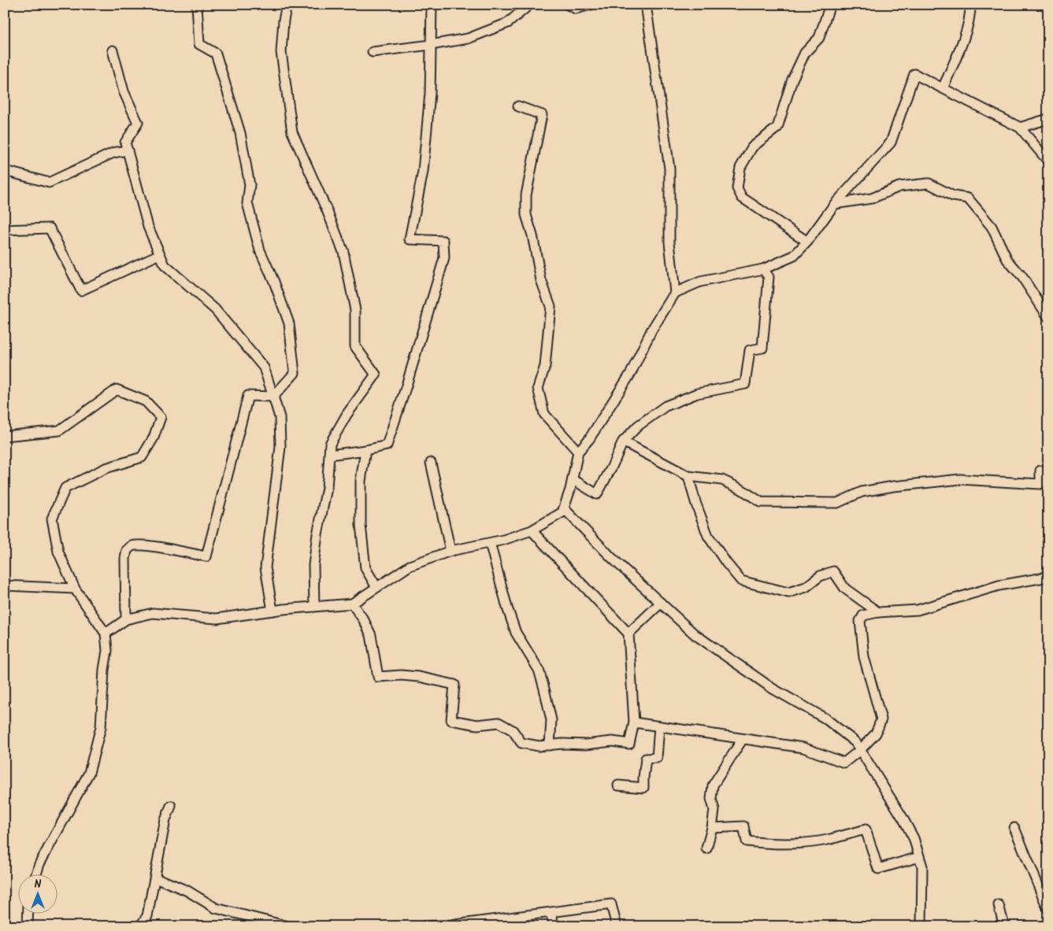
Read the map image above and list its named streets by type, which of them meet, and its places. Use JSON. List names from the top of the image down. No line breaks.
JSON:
{"north":"top"}
